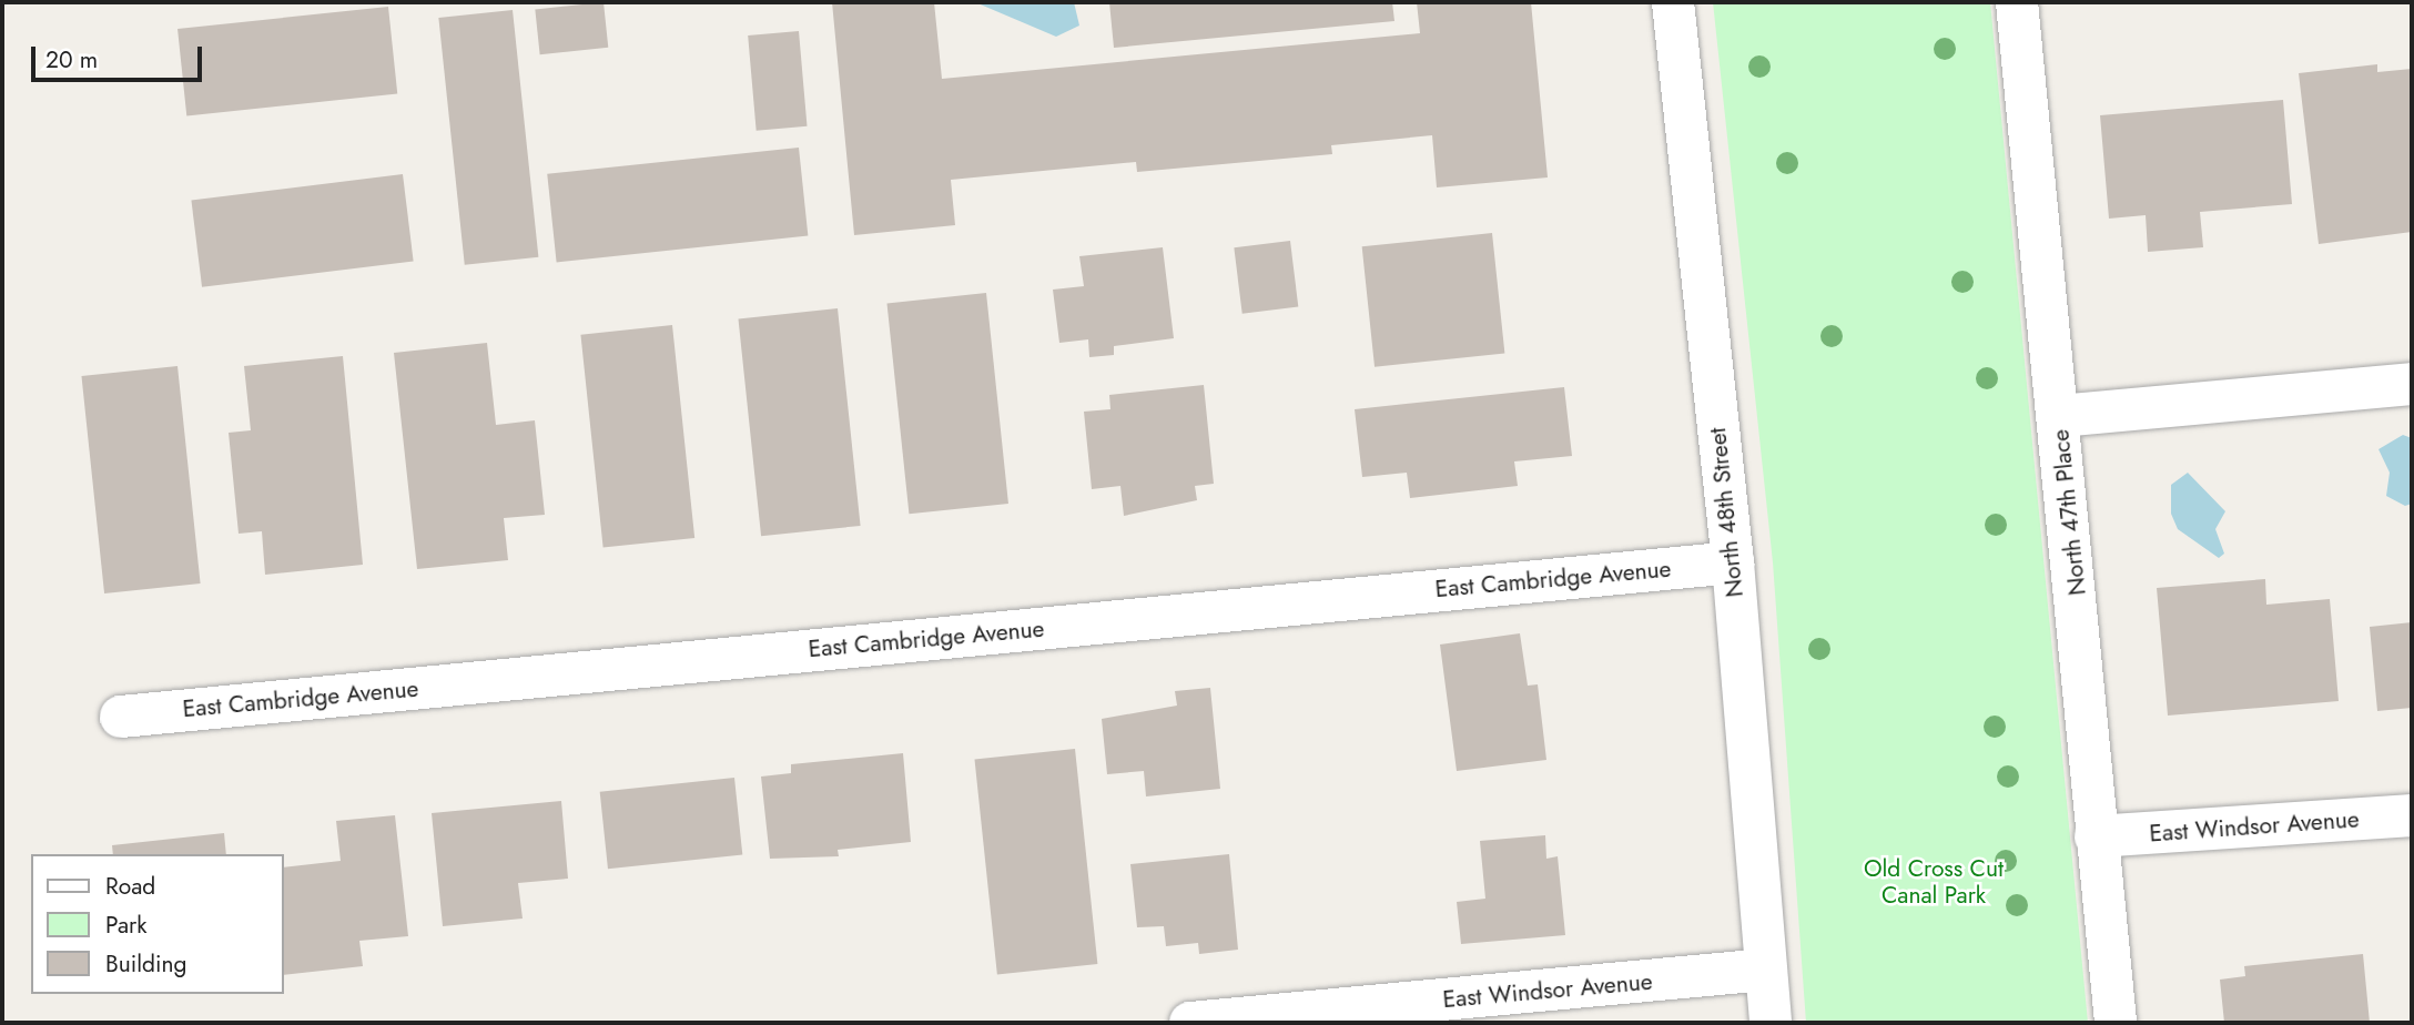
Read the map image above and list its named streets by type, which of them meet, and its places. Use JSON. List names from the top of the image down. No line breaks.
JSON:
{"streets":{"street":["North 48th Street","North 47th Place","East Cambridge Avenue","East Windsor Avenue"]},"crossings":[["North 48th Street","East Cambridge Avenue"],["North 48th Street","East Windsor Avenue"],["North 47th Place","East Windsor Avenue"]],"parks":["Old Cross Cut Canal Park"],"legend":["Road","Park","Building"],"scale_bar":"20 m"}
